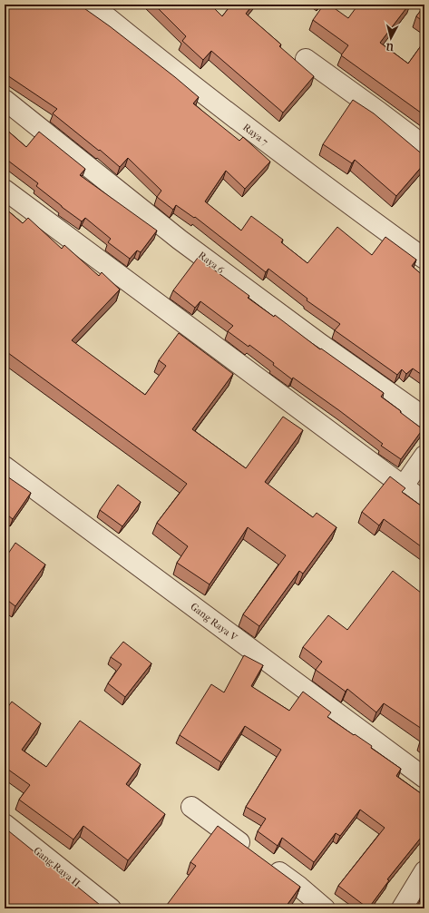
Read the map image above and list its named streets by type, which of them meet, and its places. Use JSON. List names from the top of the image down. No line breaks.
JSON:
{"streets":{"street":["Raya 7","Raya 6","Gang Raya V","Gang Raya II"]},"north":"bottom"}
